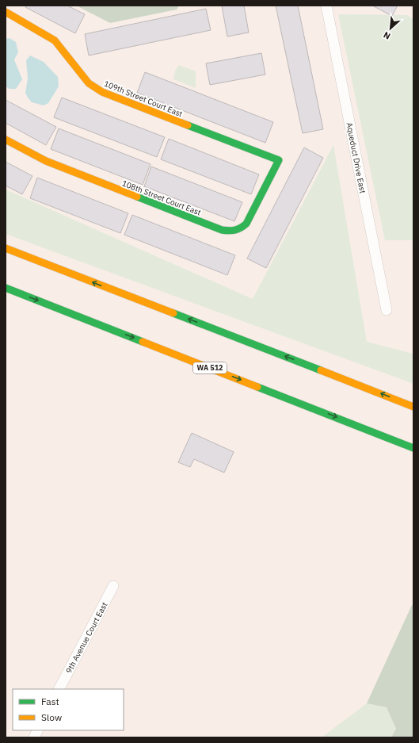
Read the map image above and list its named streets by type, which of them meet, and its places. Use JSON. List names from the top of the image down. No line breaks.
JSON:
{"streets":{"main road":["109th Street Court East","108th Street Court East","WA 512"],"street":["Aqueduct Drive East","9th Avenue Court East"]},"crossings":[["109th Street Court East","108th Street Court East"]],"legend":["Fast","Slow"],"north":"bottom left"}
